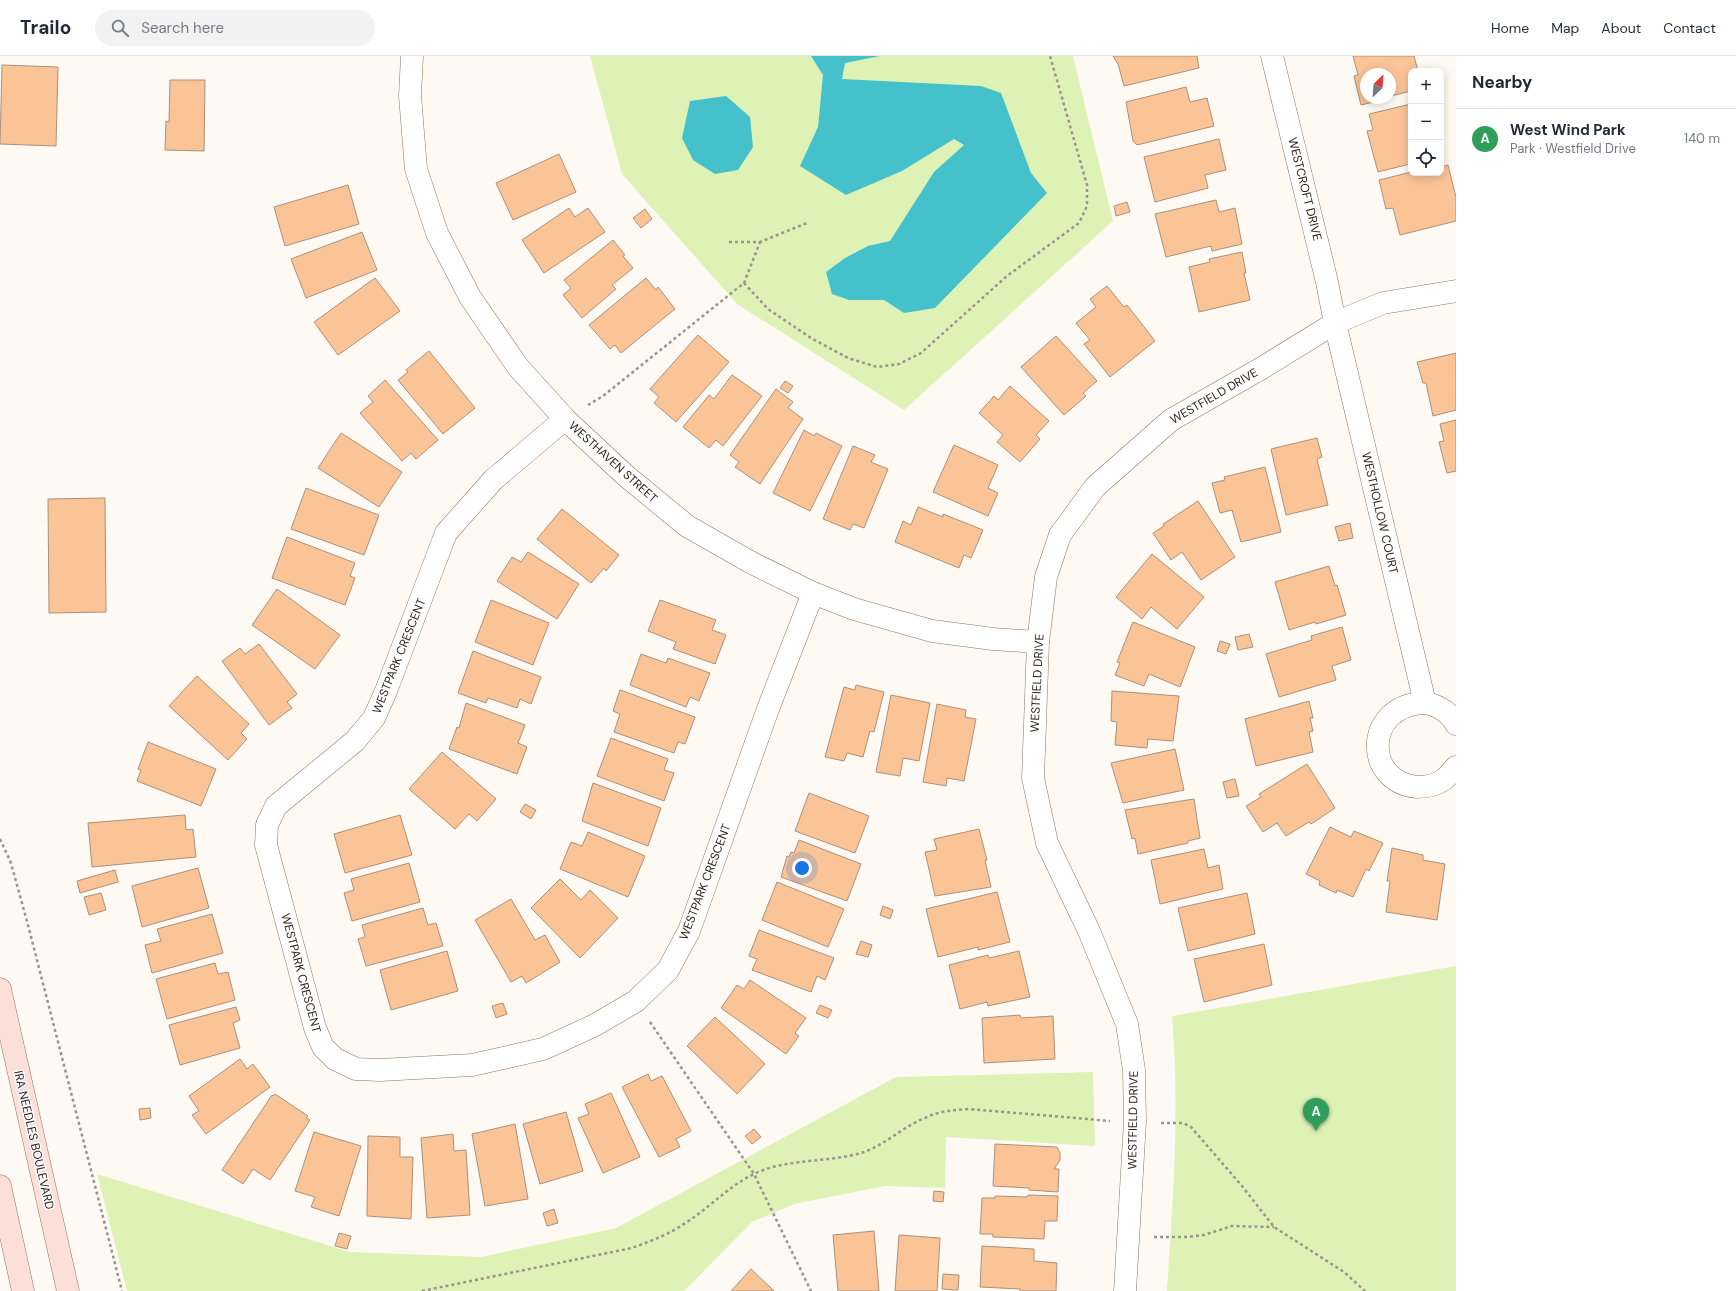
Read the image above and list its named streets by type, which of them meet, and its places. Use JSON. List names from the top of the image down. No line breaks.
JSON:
{"streets":{"main road":["IRA NEEDLES BOULEVARD"],"street":["WESTCROFT DRIVE","WESTFIELD DRIVE","WESTHAVEN STREET","WESTHOLLOW COURT","WESTPARK CRESCENT"]},"crossings":[["WESTCROFT DRIVE","WESTFIELD DRIVE"],["WESTCROFT DRIVE","WESTHOLLOW COURT"],["WESTFIELD DRIVE","WESTHAVEN STREET"],["WESTFIELD DRIVE","WESTHOLLOW COURT"],["WESTHAVEN STREET","WESTPARK CRESCENT"]],"north":"top right","page":{"header":"Trailo","search":"Search here","nav":["Home","Map","About","Contact"],"heading":"Nearby","map_buttons":["+","−"],"list":[{"mark":"A","name":"West Wind Park","note":"Park · Westfield Drive","value":"140 m"}],"pins":"A"}}
